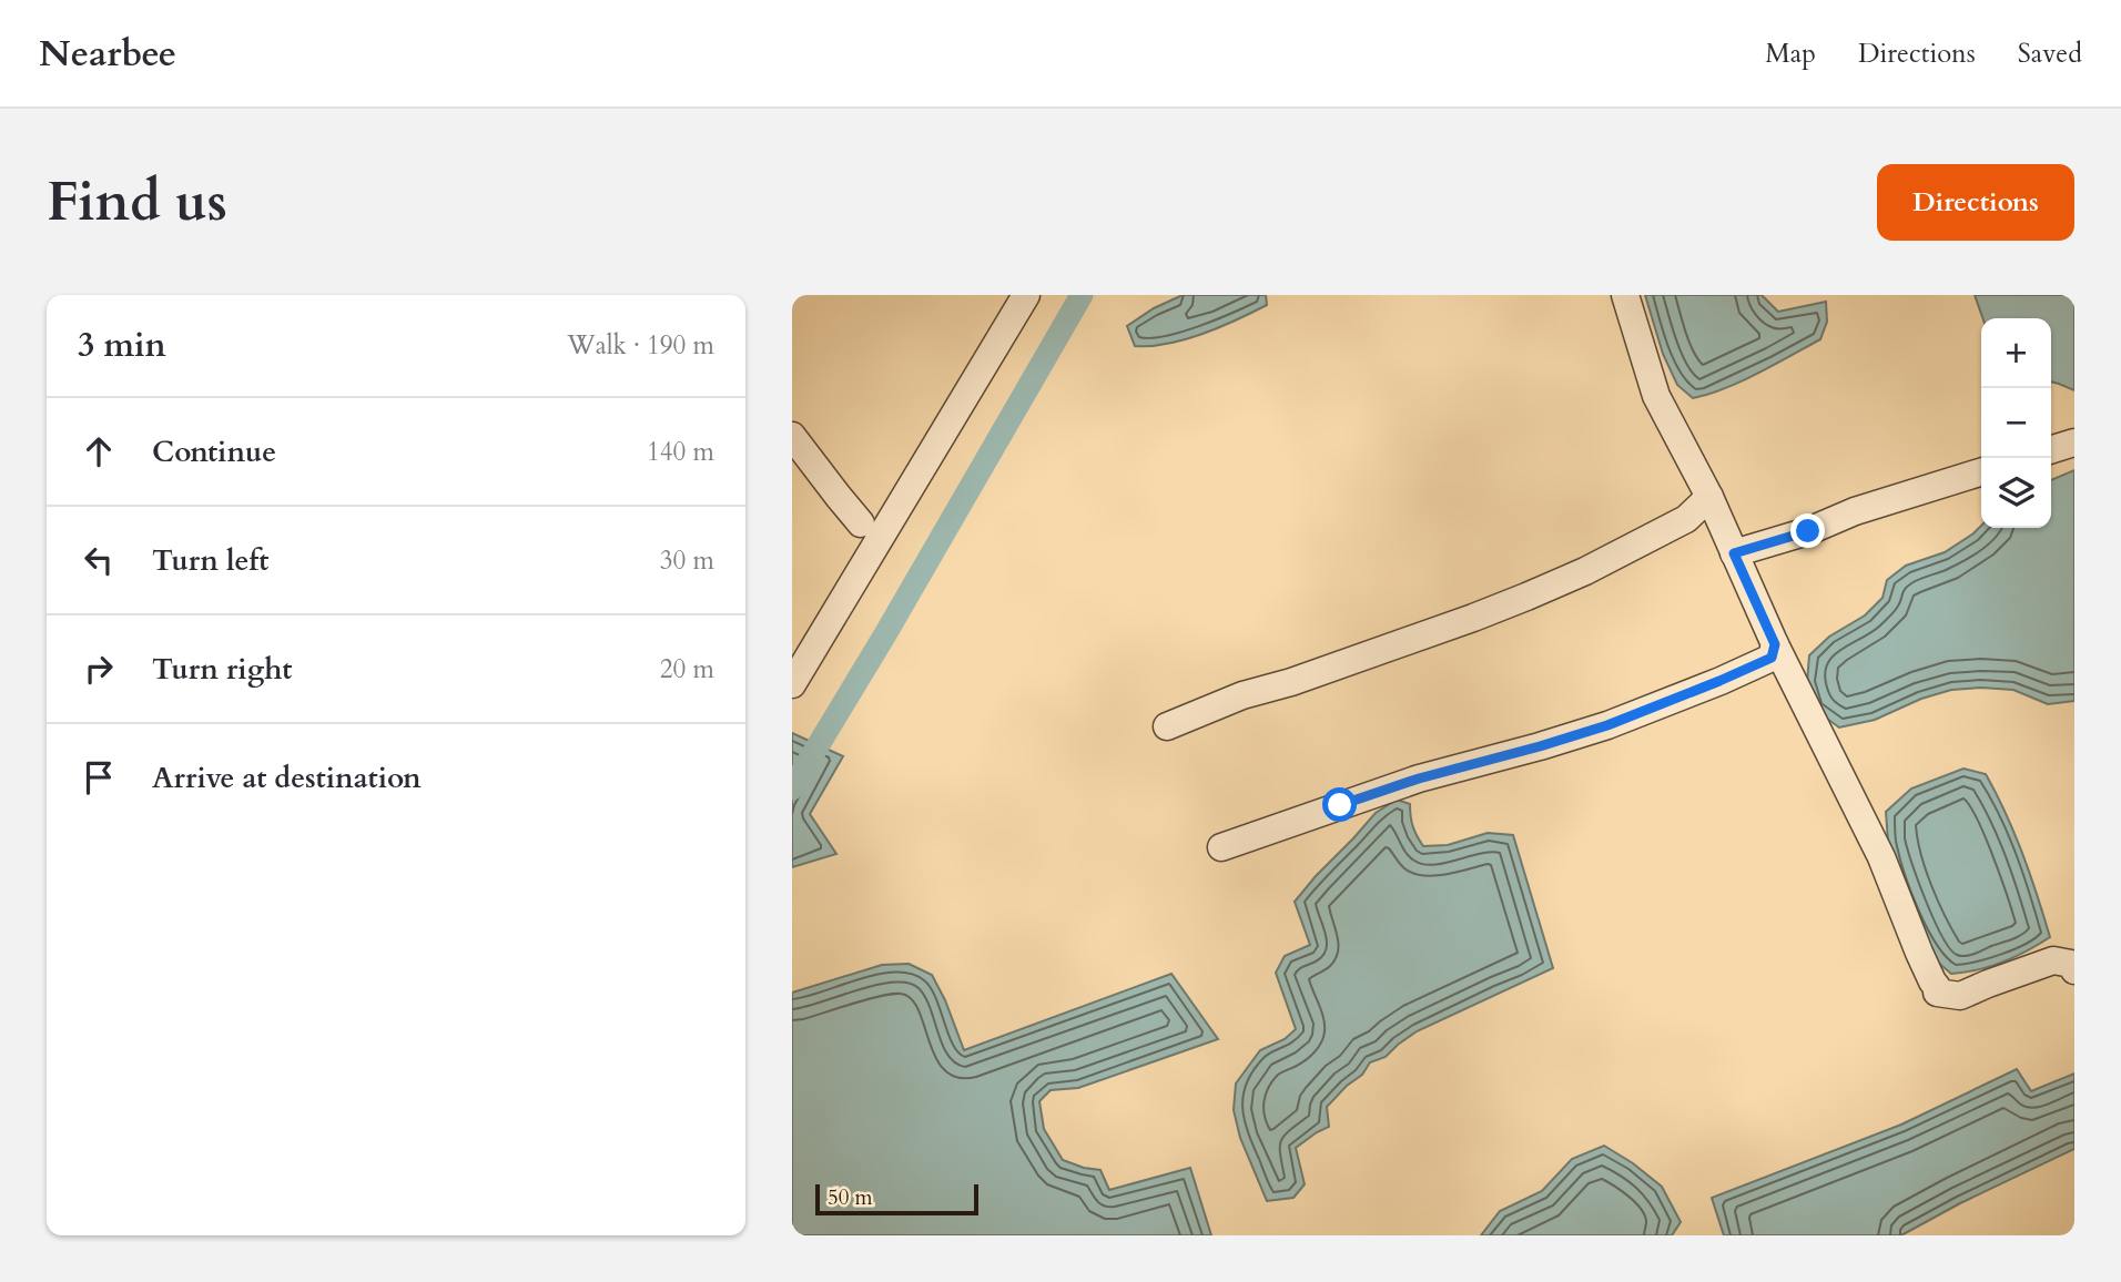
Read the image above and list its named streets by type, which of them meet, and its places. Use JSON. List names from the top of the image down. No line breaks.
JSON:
{"scale_bar":"50 m","page":{"header":"Nearbee","nav":["Map","Directions","Saved"],"buttons":"Directions","title":"Find us","heading":["3 min","Walk · 190 m"],"map_buttons":["+","−"],"list":[["Continue","140 m"],["Turn left","30 m"],["Turn right","20 m"],"Arrive at destination"],"scale":"50 m"}}
